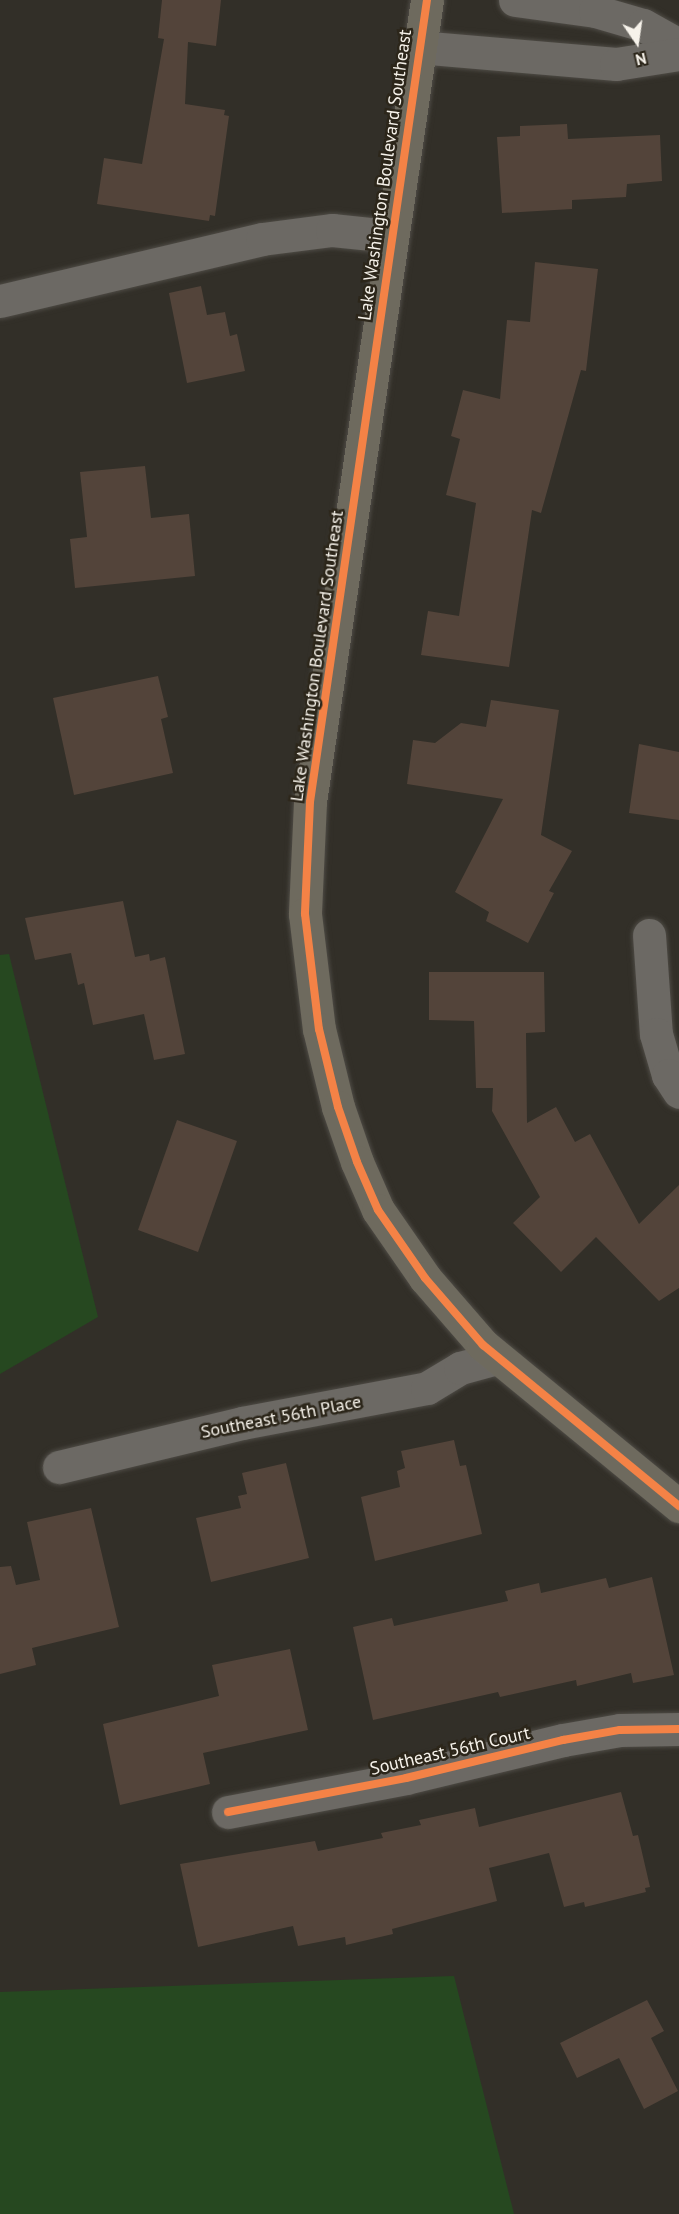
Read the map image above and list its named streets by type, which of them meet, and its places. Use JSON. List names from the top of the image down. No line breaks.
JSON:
{"streets":{"main road":["Lake Washington Boulevard Southeast"],"street":["Southeast 56th Place","Southeast 56th Court"]},"crossings":[["Lake Washington Boulevard Southeast","Southeast 56th Place"]],"north":"bottom"}
